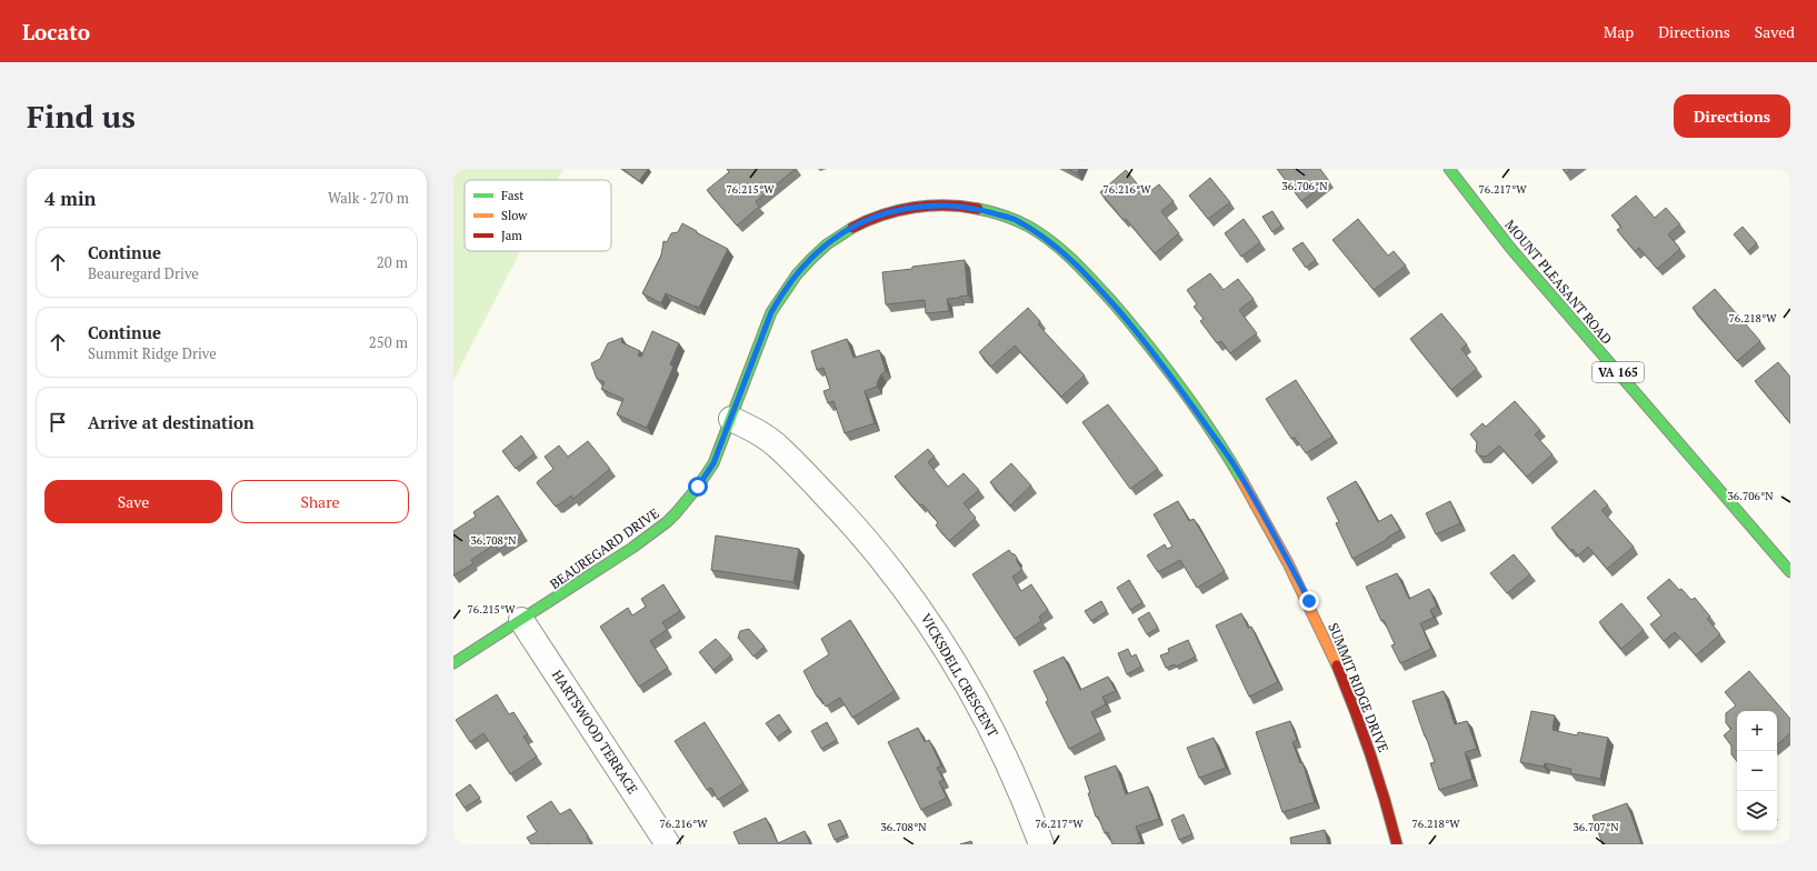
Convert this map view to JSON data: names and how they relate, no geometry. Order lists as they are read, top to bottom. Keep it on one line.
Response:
{"streets":{"main road":["MOUNT PLEASANT ROAD","VA 165","BEAUREGARD DRIVE","SUMMIT RIDGE DRIVE"],"street":["VICKSDELL CRESCENT","HARTSWOOD TERRACE"]},"crossings":[["BEAUREGARD DRIVE","VICKSDELL CRESCENT"],["BEAUREGARD DRIVE","SUMMIT RIDGE DRIVE"],["BEAUREGARD DRIVE","HARTSWOOD TERRACE"],["VICKSDELL CRESCENT","SUMMIT RIDGE DRIVE"]],"legend":["Fast","Slow","Jam"],"page":{"header":"Locato","nav":["Map","Directions","Saved"],"buttons":["Directions",["Save","Share"]],"title":"Find us","heading":["4 min","Walk · 270 m"],"list":[["Continue","Beauregard Drive","20 m"],["Continue","Summit Ridge Drive","250 m"],"Arrive at destination"],"map_buttons":["+","−"]},"coordinates":["36.706°N","76.215°W","76.216°W","76.217°W","76.218°W","36.708°N","36.707°N"]}
